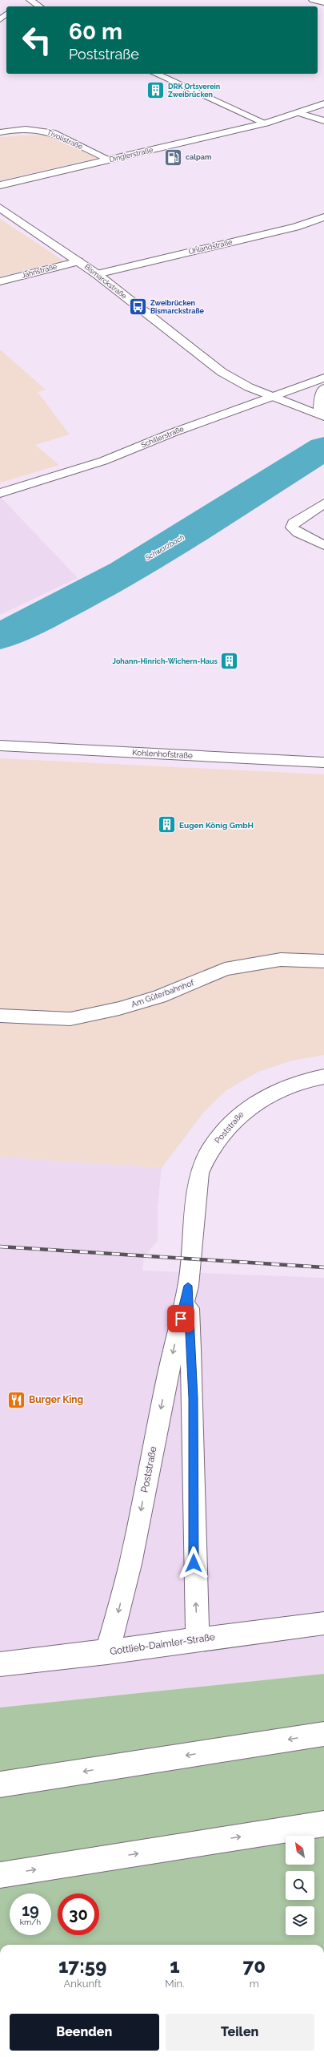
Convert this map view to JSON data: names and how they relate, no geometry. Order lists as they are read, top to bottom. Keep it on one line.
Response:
{"streets":{"main road":["Tivolistraße","Dinglerstraße","Uhlandstraße","Jahnstraße","Bismarckstraße","Schillerstraße","Kohlenhofstraße","Am Güterbahnhof","Poststraße","Gottlieb-Daimler-Straße"]},"crossings":[["Tivolistraße","Dinglerstraße"],["Uhlandstraße","Bismarckstraße"],["Jahnstraße","Bismarckstraße"],["Bismarckstraße","Schillerstraße"],["Poststraße","Gottlieb-Daimler-Straße"]],"water":["Schwarzbach"],"places":{"building":["DRK Ortsverein Zweibrücken","Johann-Hinrich-Wichern-Haus","Eugen König GmbH"],"fuel station":["calpam"],"bus stop":["Zweibrücken Bismarckstraße"],"restaurant":["Burger King"]},"north":"top left","page":{"turn":["60 m","Poststraße"],"speed":"19 km/h","limit":"30","eta":["17:59","Ankunft","1","Min.","70","m"],"buttons":["Beenden","Teilen"]}}
